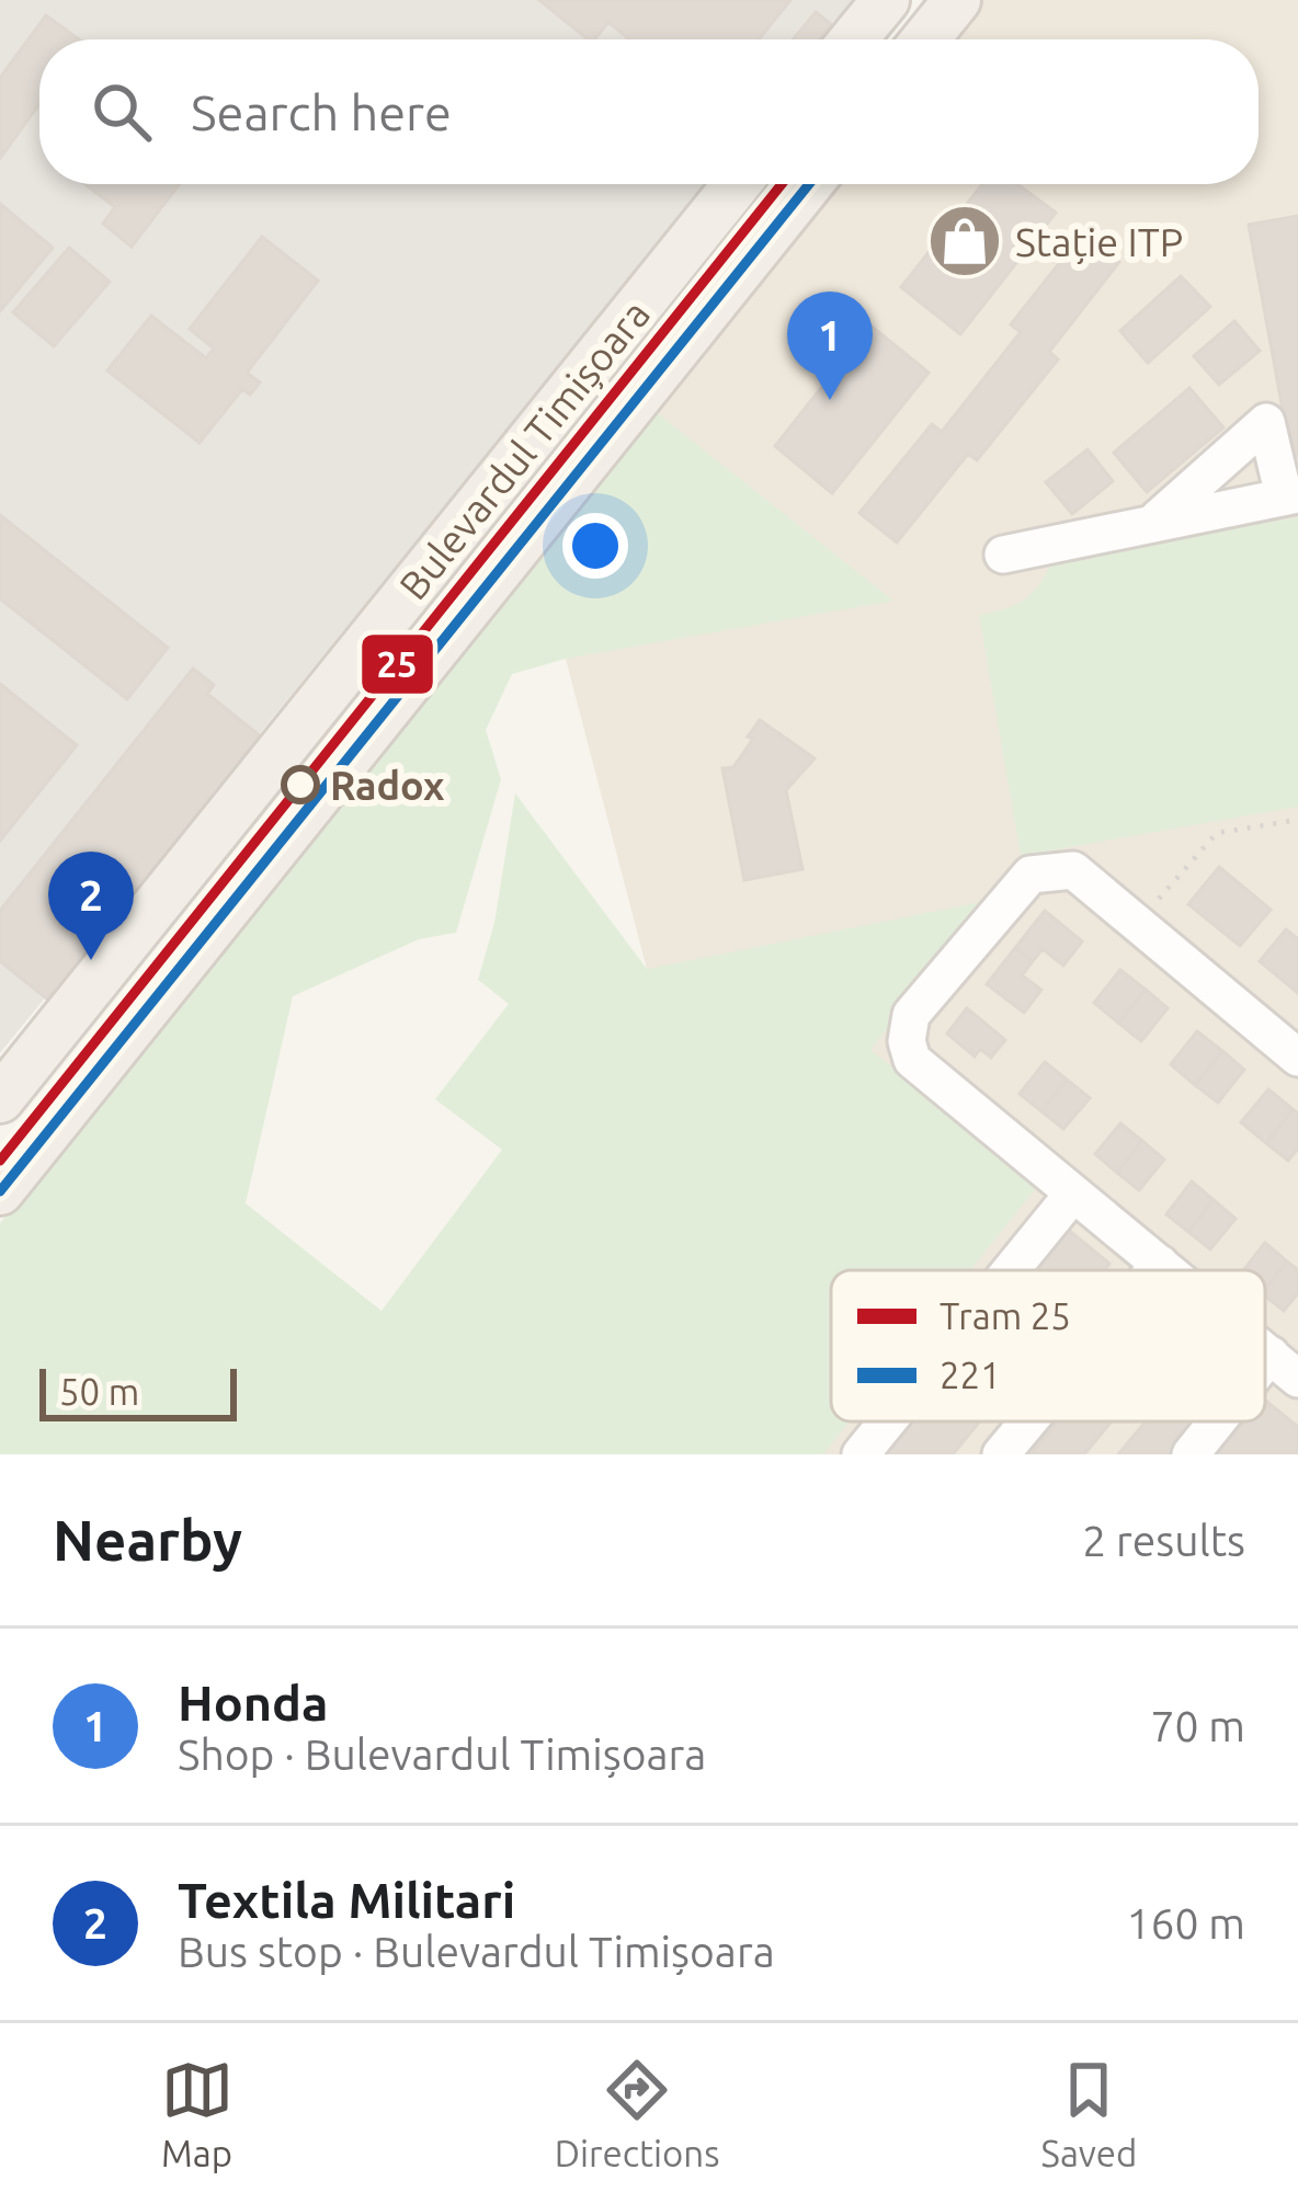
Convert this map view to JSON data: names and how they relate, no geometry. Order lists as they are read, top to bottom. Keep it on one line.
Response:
{"streets":{"main road":["Bulevardul Timișoara"]},"places":{"shop":["Stație ITP"],"other":["Radox"]},"lines":["tram line 25","transit line 221"],"legend":["Tram 25","221"],"scale_bar":"50 m","page":{"search":"Search here","pins":["1","2"],"scale":"50 m","heading":["Nearby","2 results"],"list":[{"mark":"1","name":"Honda","note":"Shop · Bulevardul Timișoara","value":"70 m"},{"mark":"2","name":"Textila Militari","note":"Bus stop · Bulevardul Timișoara","value":"160 m"}],"nav":["Map","Directions","Saved"]}}
